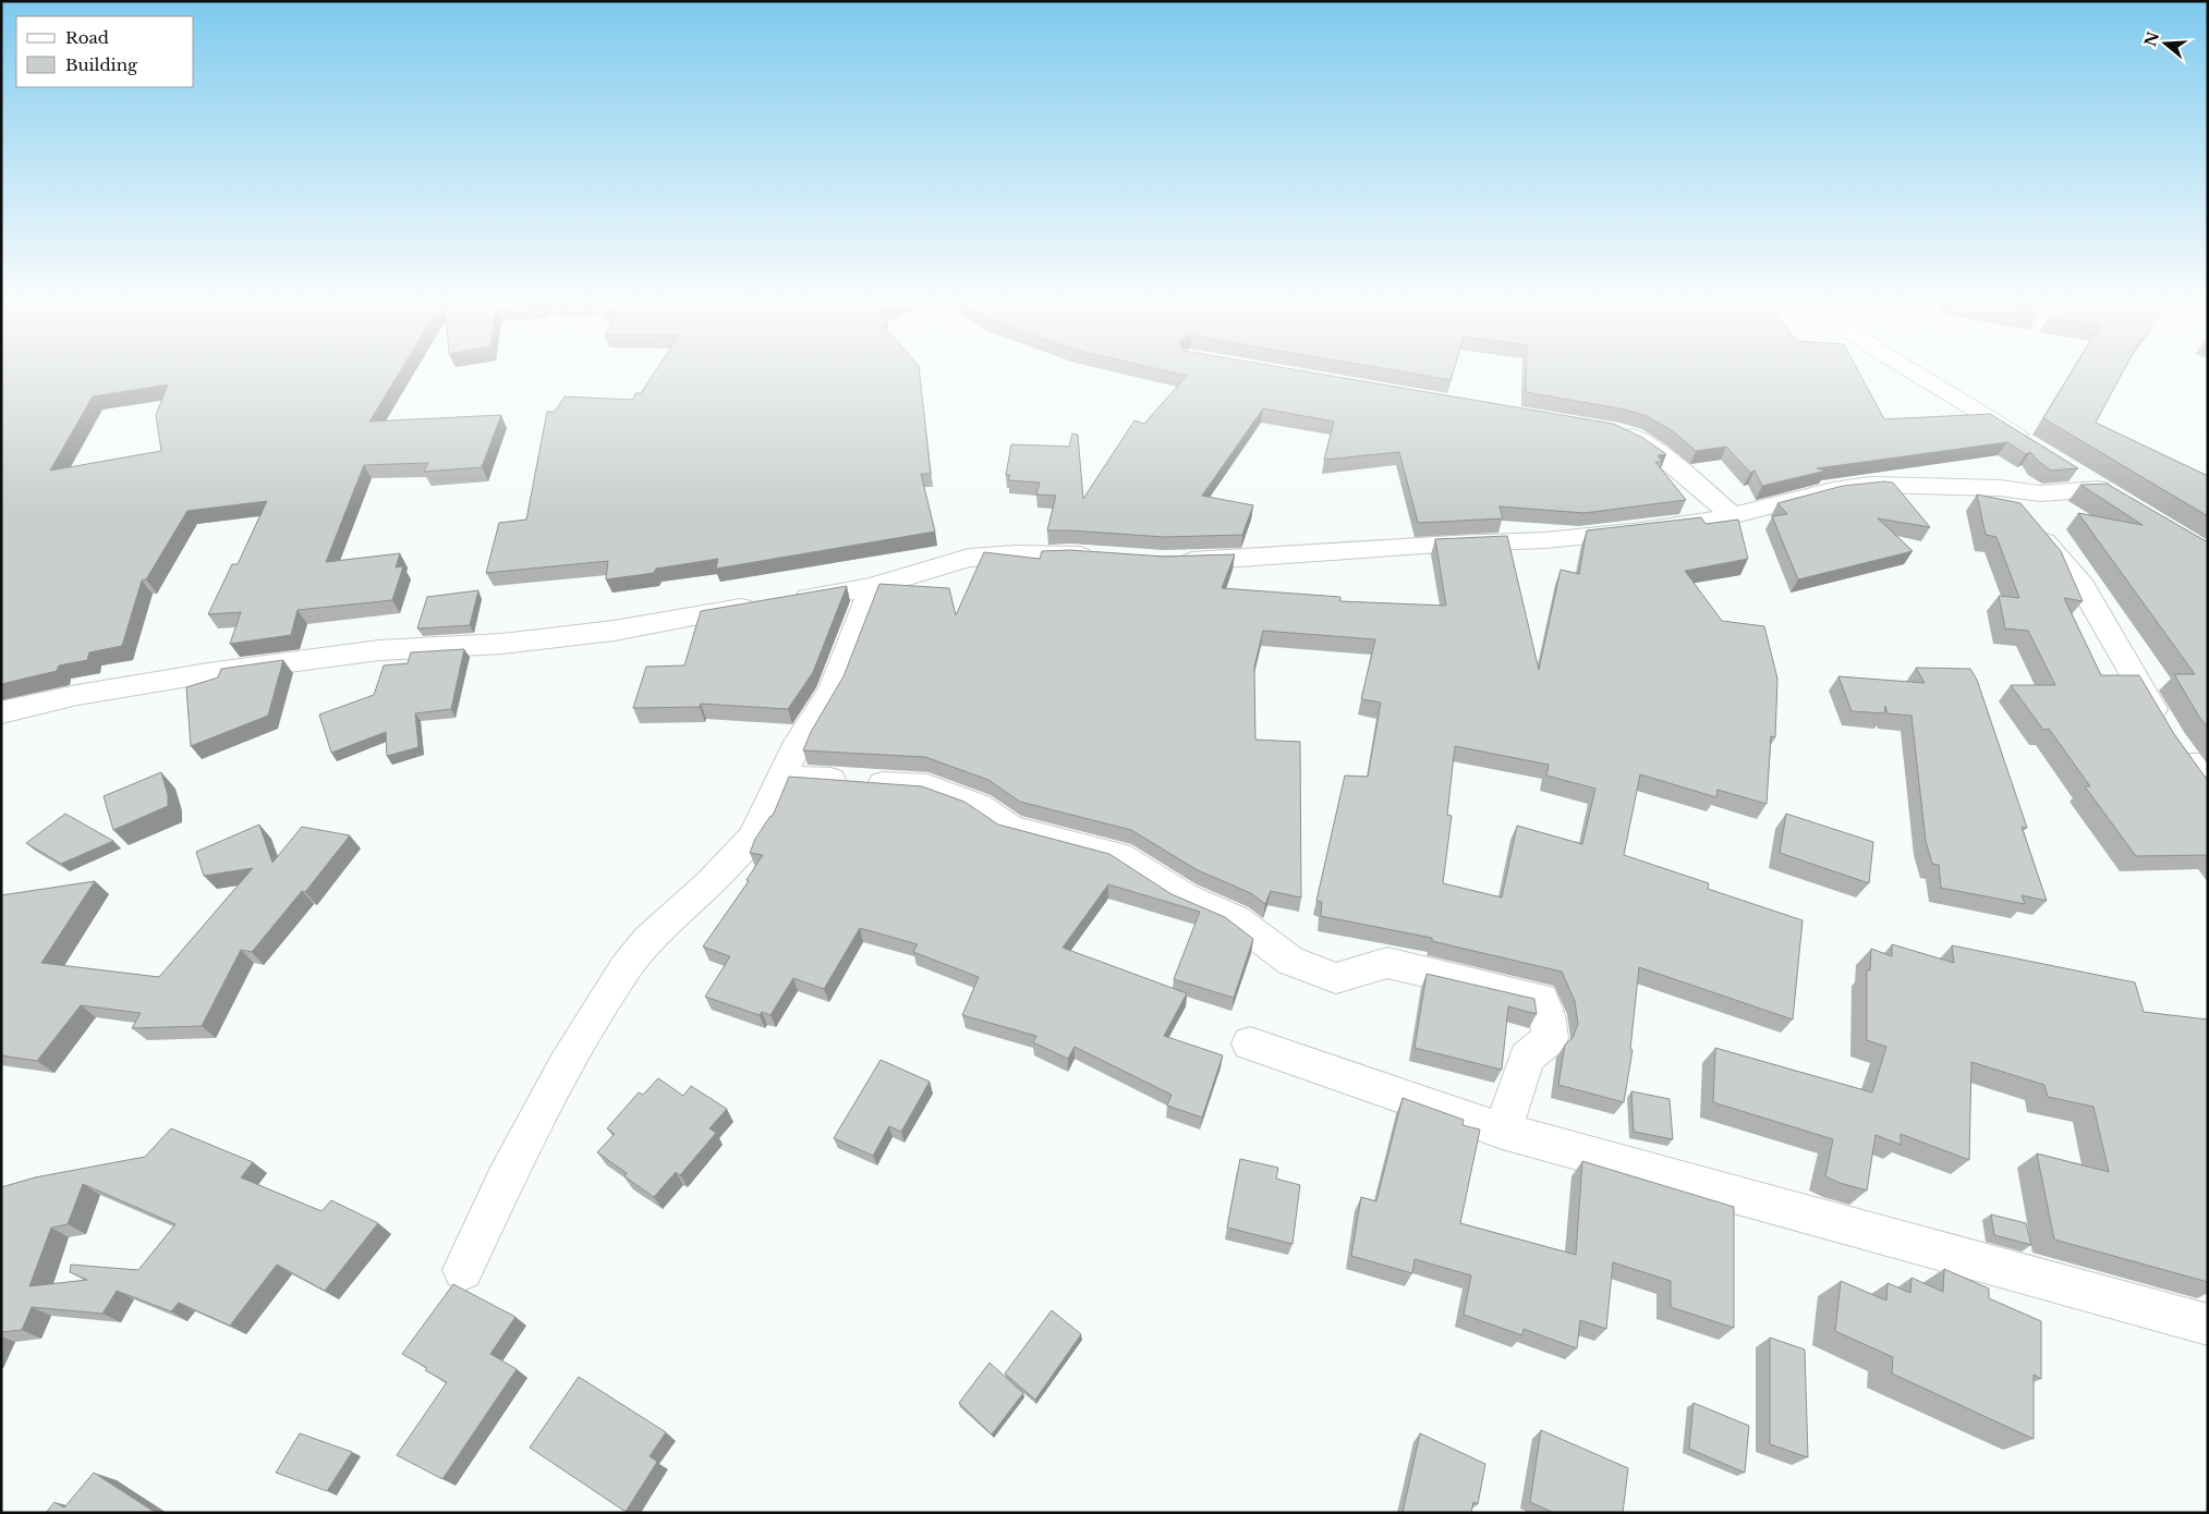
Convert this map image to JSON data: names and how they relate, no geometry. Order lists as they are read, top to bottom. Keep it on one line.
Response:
{"legend":["Road","Building"],"north":"left"}
